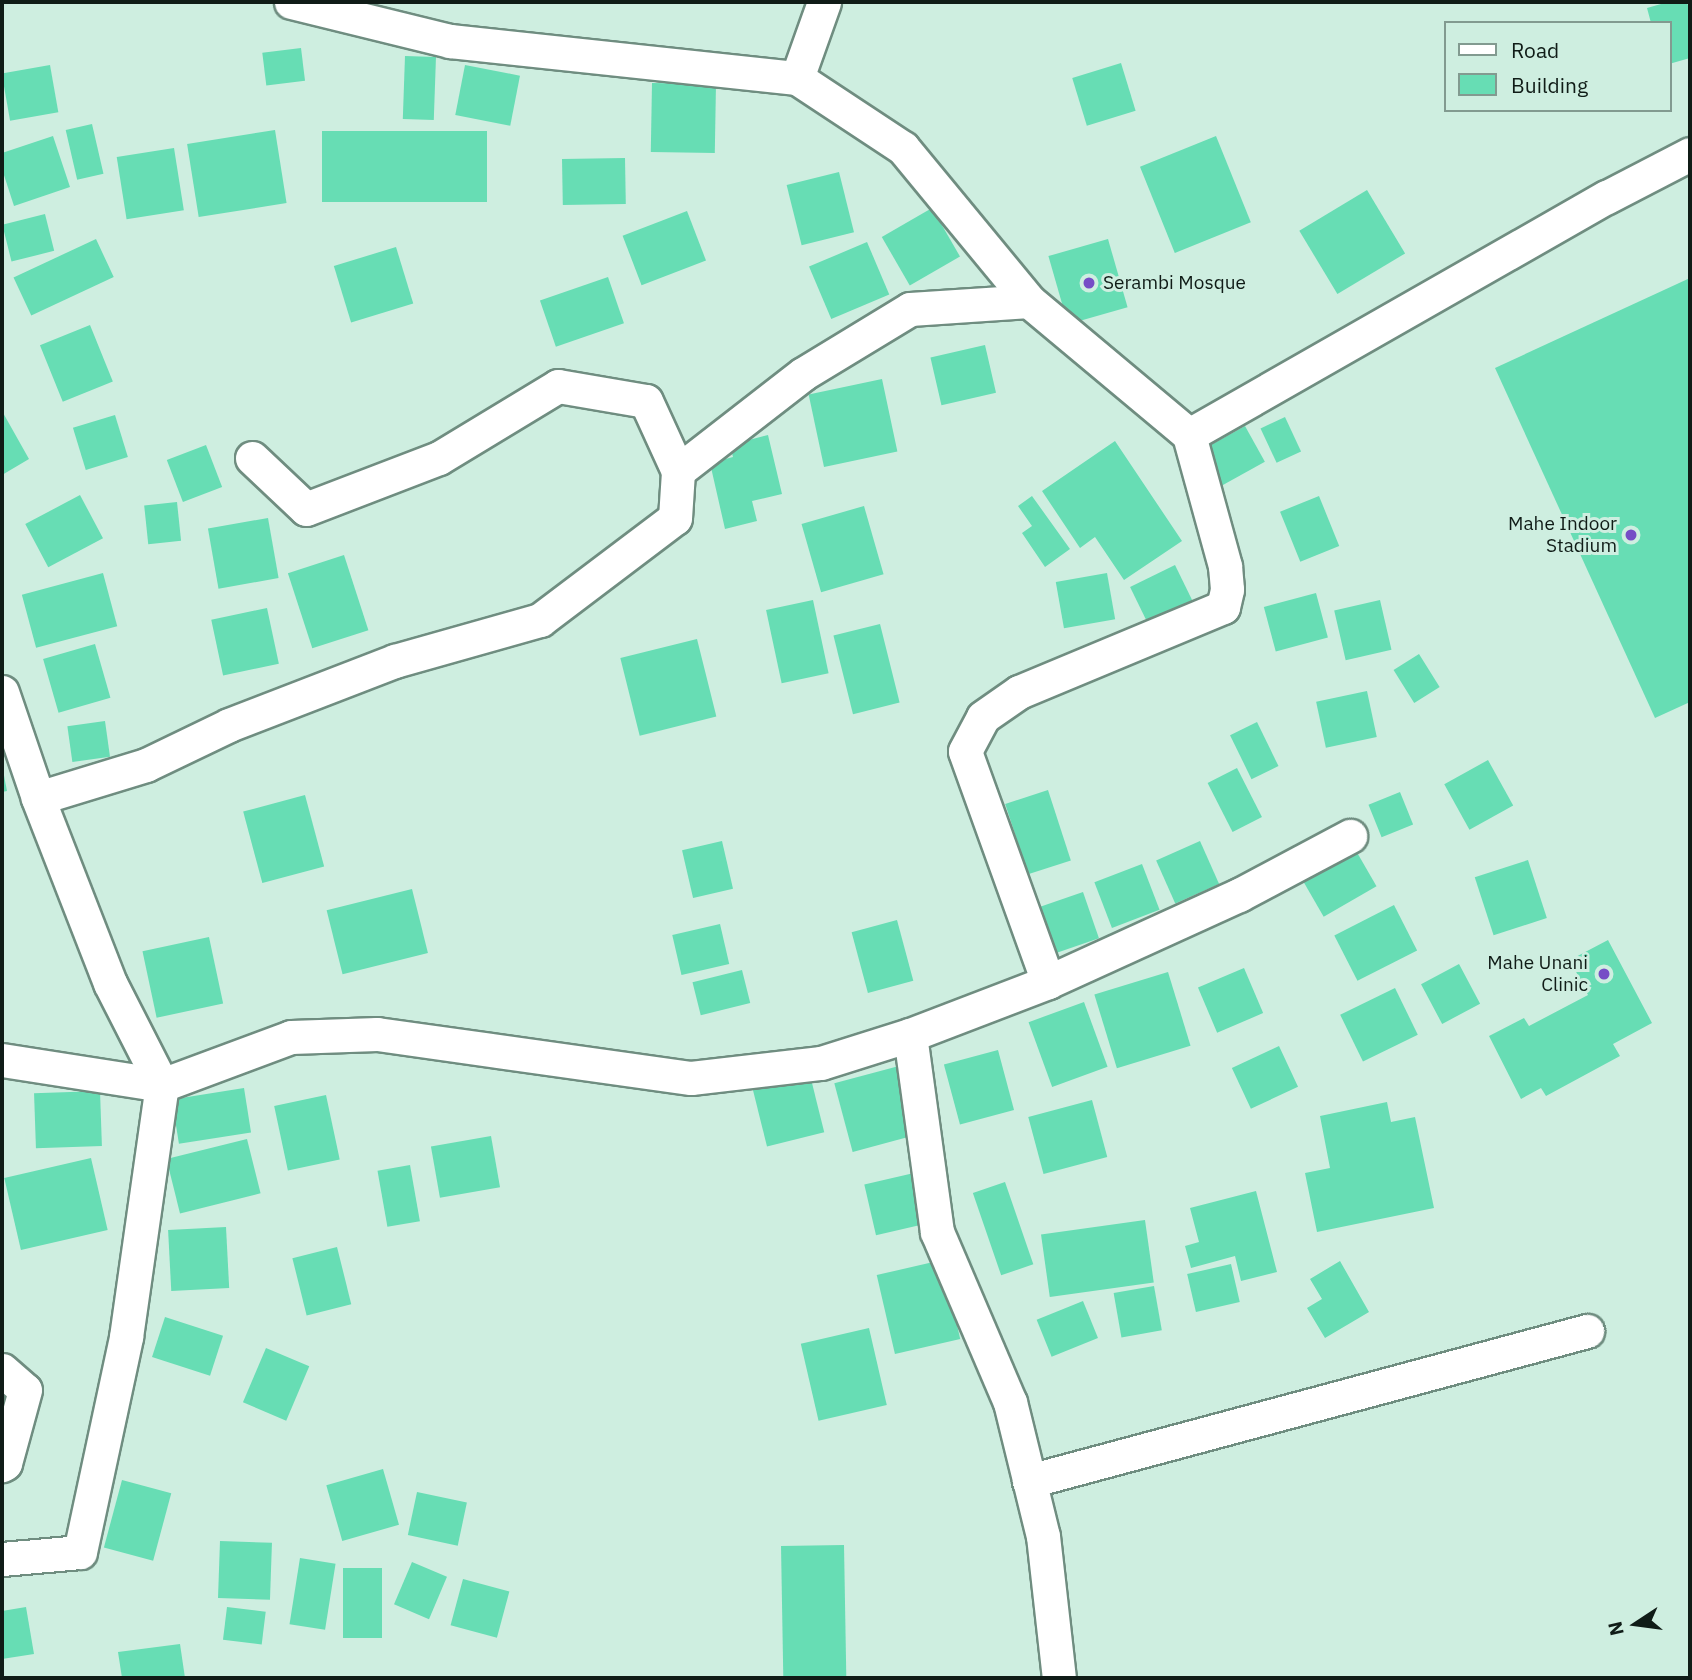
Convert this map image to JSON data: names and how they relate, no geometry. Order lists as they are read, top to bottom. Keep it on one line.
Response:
{"places":["Serambi Mosque","Mahe Indoor Stadium","Mahe Unani Clinic"],"legend":["Road","Building"],"north":"left"}
